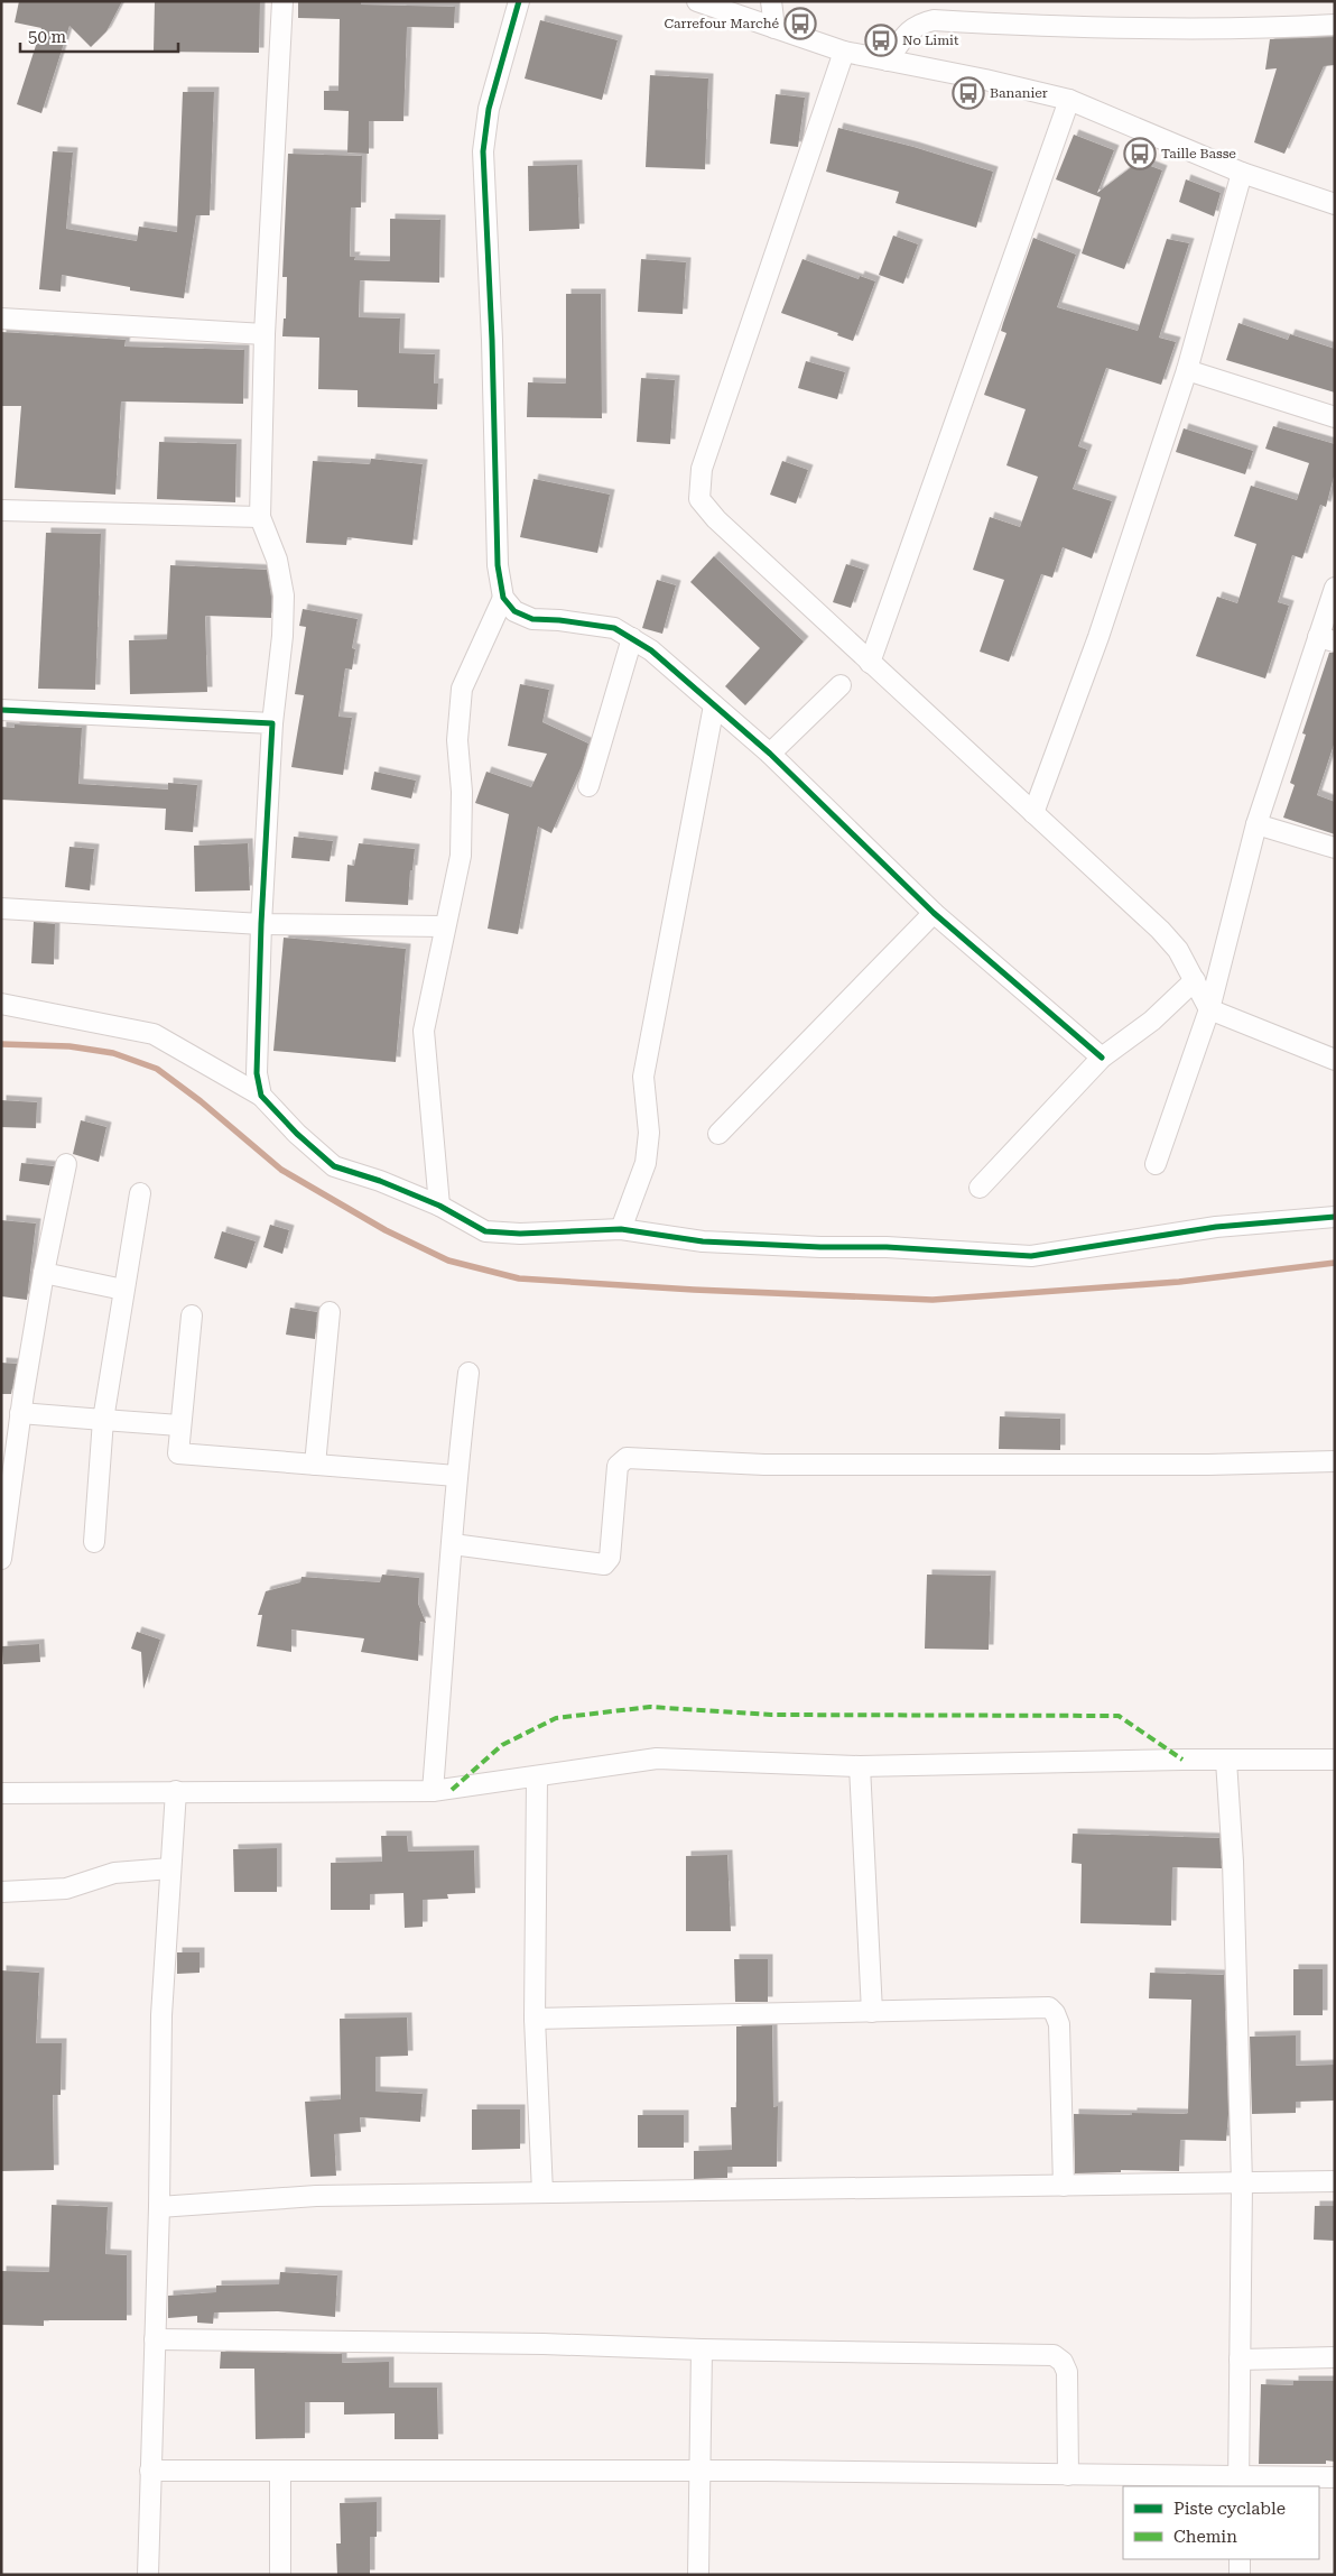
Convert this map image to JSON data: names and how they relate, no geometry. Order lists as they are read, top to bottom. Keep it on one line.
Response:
{"places":{"bus stop":["Carrefour Marché","No Limit","Bananier","Taille Basse"]},"legend":["Piste cyclable","Chemin"],"scale_bar":"50 m"}
